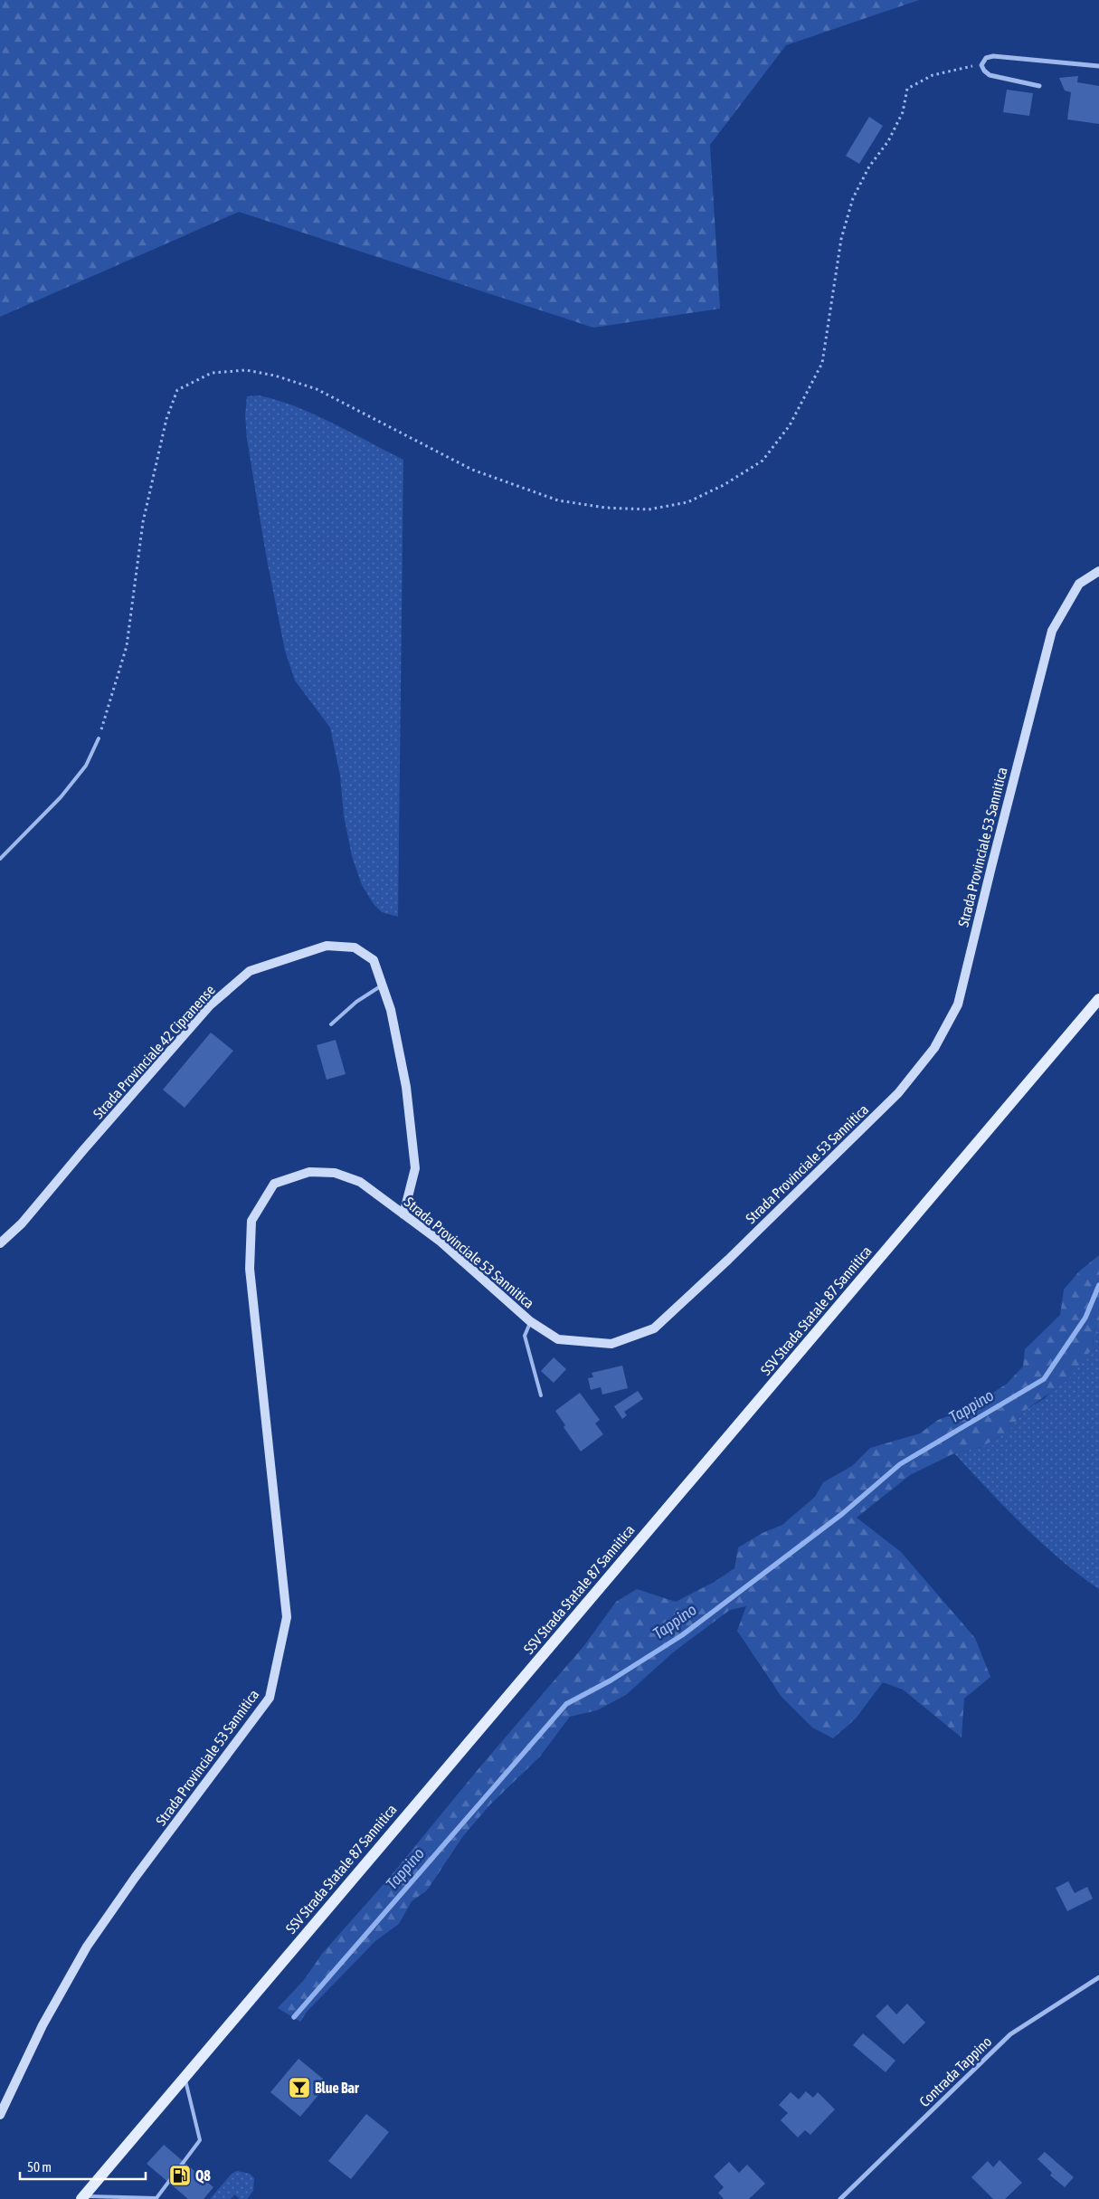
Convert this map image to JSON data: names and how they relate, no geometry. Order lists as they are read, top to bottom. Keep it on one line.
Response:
{"streets":{"main road":["SSV Strada Statale 87 Sannitica"],"street":["Strada Provinciale 53 Sannitica","Strada Provinciale 42 Cipranense","Contrada Tappino"]},"crossings":[["Strada Provinciale 53 Sannitica","Strada Provinciale 42 Cipranense"]],"water":["Tappino"],"places":{"bar":["Blue Bar"],"fuel station":["Q8"]},"scale_bar":"50 m"}
